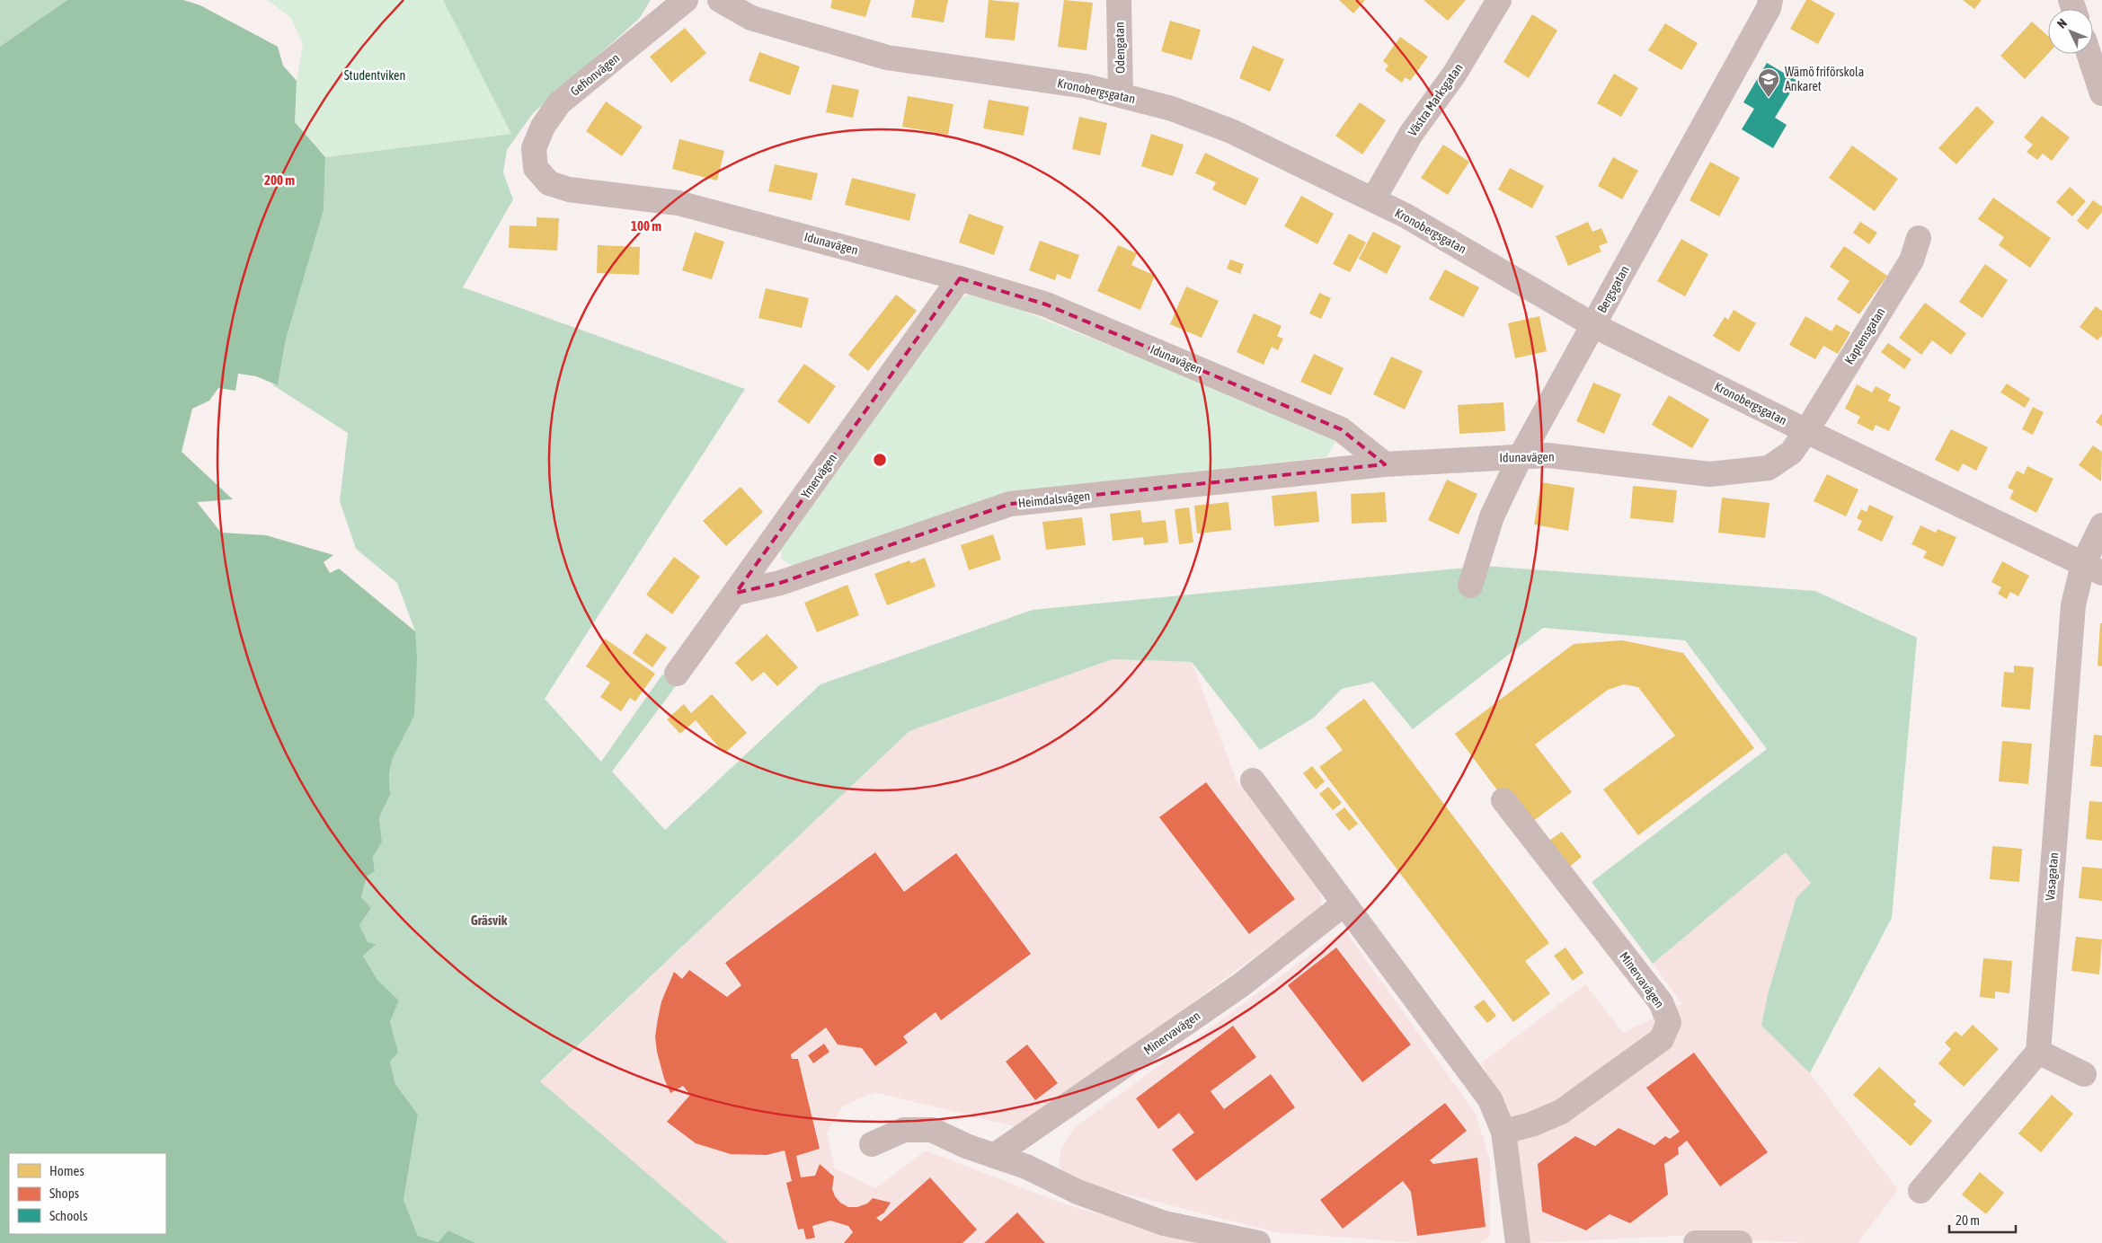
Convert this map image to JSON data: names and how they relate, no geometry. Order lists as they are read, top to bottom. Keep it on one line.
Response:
{"streets":{"street":["Odengatan","Gefionvägen","Kronobergsgatan","Västra Marksgatan","Idunavägen","Bergsgatan","Kaptensgatan","Ymervägen","Heimdalsvägen","Vasagatan","Minervavägen"]},"crossings":[["Odengatan","Kronobergsgatan"],["Gefionvägen","Idunavägen"],["Kronobergsgatan","Västra Marksgatan"],["Kronobergsgatan","Idunavägen"],["Kronobergsgatan","Bergsgatan"],["Kronobergsgatan","Kaptensgatan"],["Kronobergsgatan","Vasagatan"],["Idunavägen","Bergsgatan"],["Idunavägen","Kaptensgatan"],["Idunavägen","Ymervägen"],["Idunavägen","Heimdalsvägen"],["Ymervägen","Heimdalsvägen"]],"districts":["Gräsvik"],"parks":["Studentviken"],"places":{"school or university":["Wämö friförskola Ankaret"]},"legend":["Homes","Shops","Schools"],"scale_bar":"20 m","north":"top left","rings":["200 m","100 m"]}
